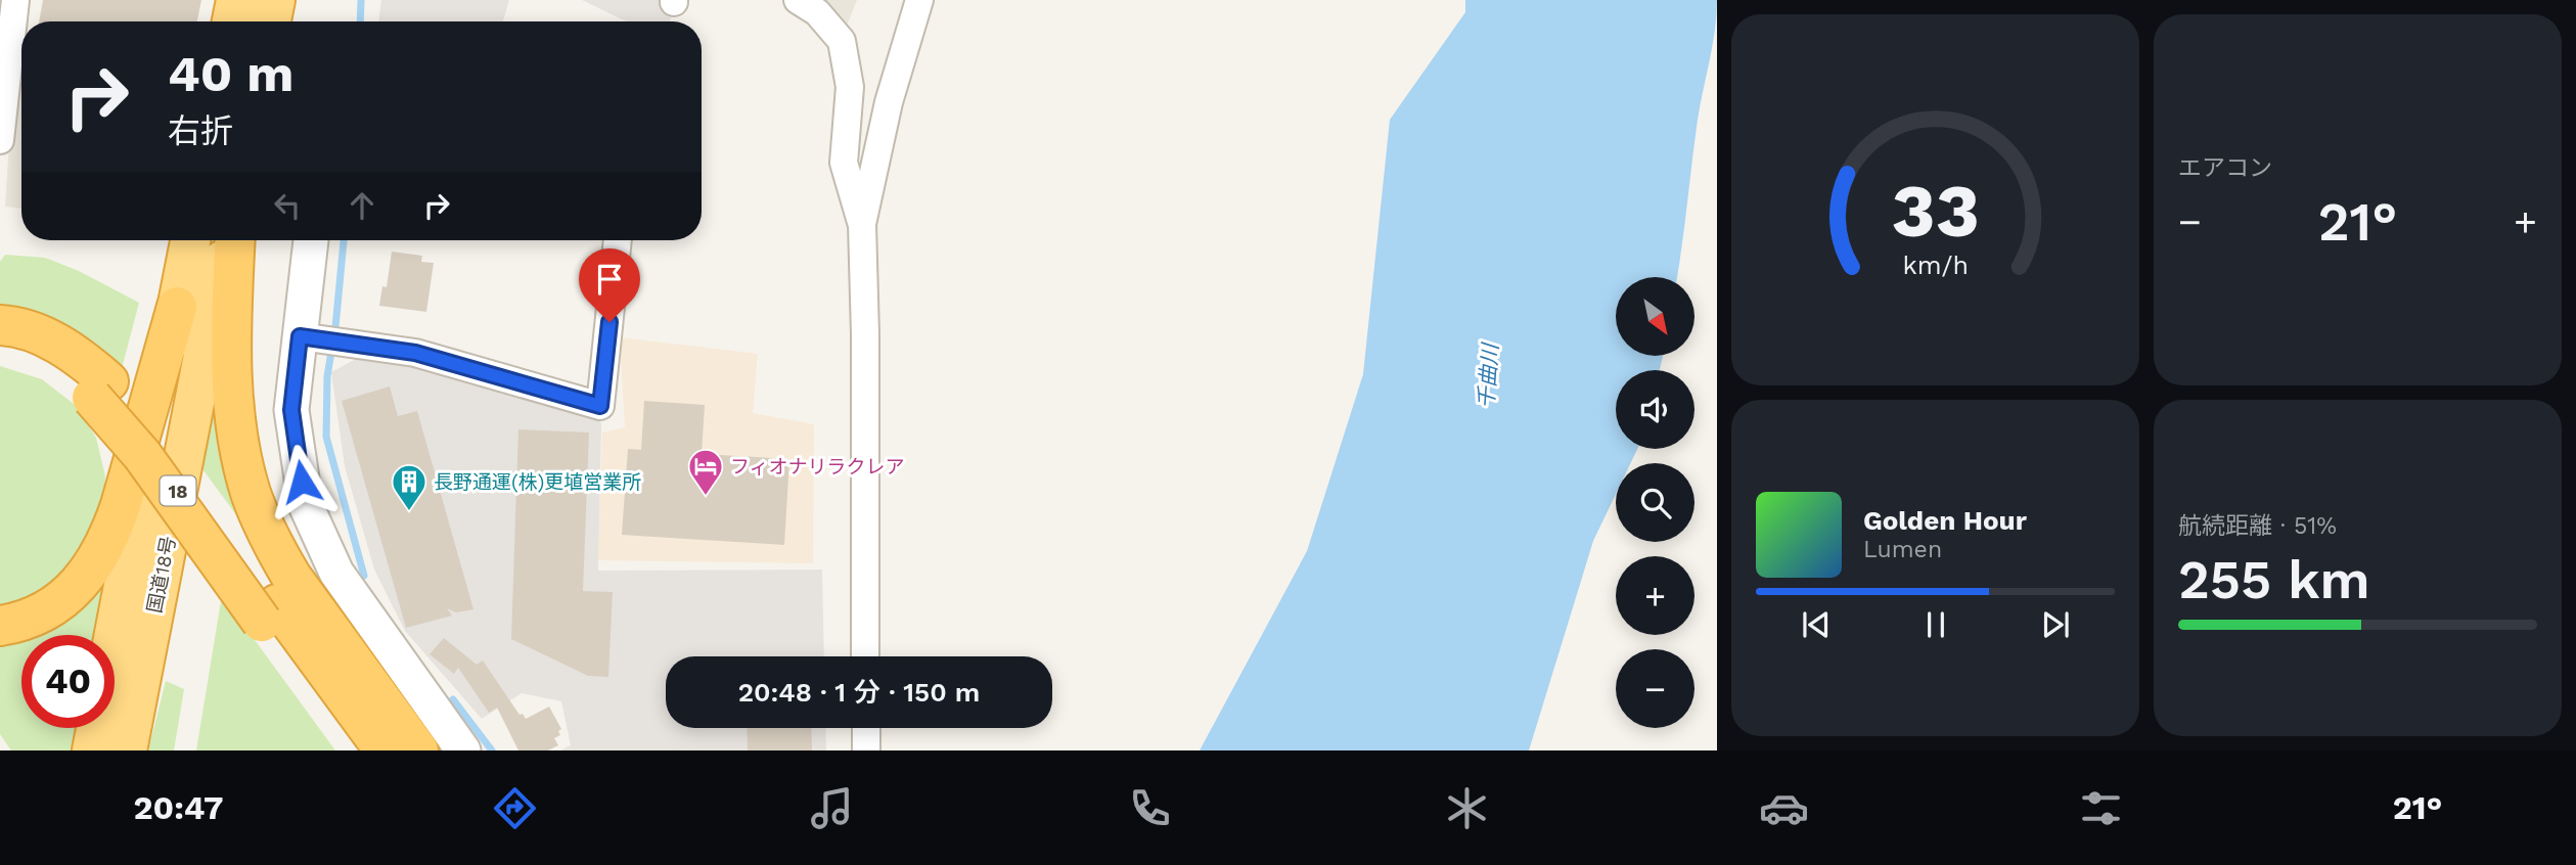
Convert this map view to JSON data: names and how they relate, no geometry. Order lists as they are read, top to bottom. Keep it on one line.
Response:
{"streets":{"highway":["18","国道18号"]},"water":["千曲川"],"places":{"hotel":["フィオナリラクレア"],"building":["長野通運(株)更埴営業所"]},"north":"bottom right","page":{"tile":["エアコン",["航続距離 · 51%","255 km"]],"turn":["40 m","右折"],"heat":["−","21°","+"],"map_buttons":["+","−"],"song":["Golden Hour","Lumen"],"limit":"40","trip":"20:48 · 1 分 · 150 m","tabs":["20:47","21°"],"gauge":["33","km/h"]}}
